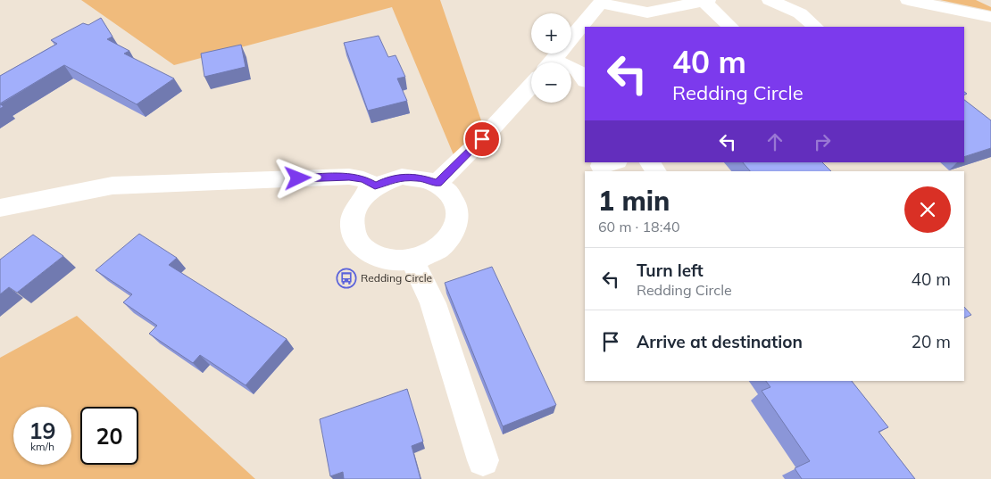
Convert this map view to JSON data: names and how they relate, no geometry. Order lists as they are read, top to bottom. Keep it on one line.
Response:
{"places":{"bus stop":["Redding Circle"]},"page":{"map_buttons":["+","−"],"turn":["40 m","Redding Circle"],"heading":["1 min","60 m · 18:40"],"list":[{"name":"Turn left","note":"Redding Circle","value":"40 m"},{"name":"Arrive at destination","value":"20 m"}],"speed":"19 km/h","limit":"20"}}
